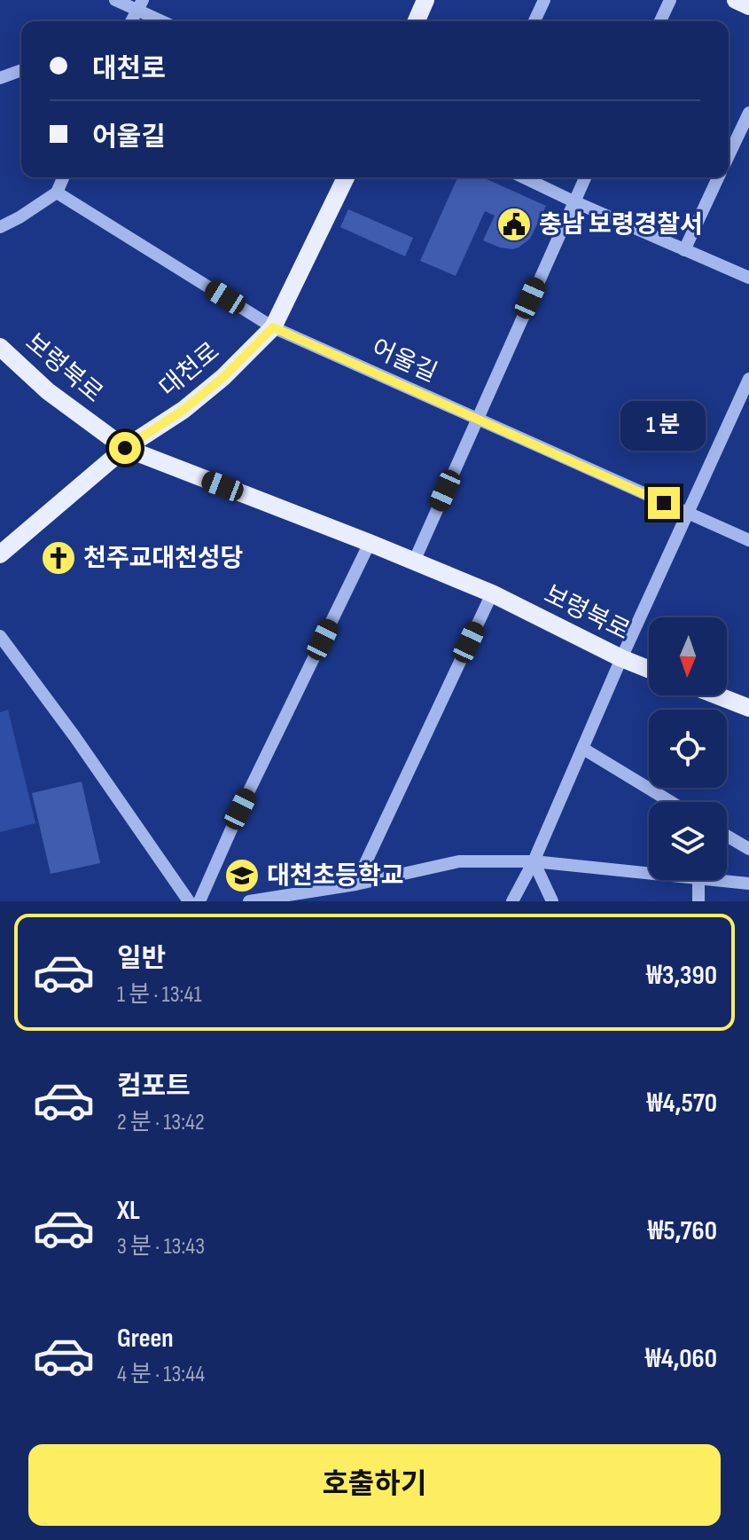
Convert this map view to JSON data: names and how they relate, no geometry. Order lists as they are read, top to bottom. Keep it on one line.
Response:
{"streets":{"main road":["보령북로","대천로"],"street":["어울길"]},"crossings":[["어울길","대천로"],["보령북로","대천로"]],"places":{"public building":["충남 보령경찰서"],"church":["천주교대천성당"],"school or university":["대천초등학교"]},"north":"bottom","page":{"banner":["대천로","어울길"],"bubble":"1 분","list":[{"name":"일반","note":"1 분 · 13:41","value":"₩3,390"},{"name":"컴포트","note":"2 분 · 13:42","value":"₩4,570"},{"name":"XL","note":"3 분 · 13:43","value":"₩5,760"},{"name":"Green","note":"4 분 · 13:44","value":"₩4,060"}],"buttons":"호출하기"}}
